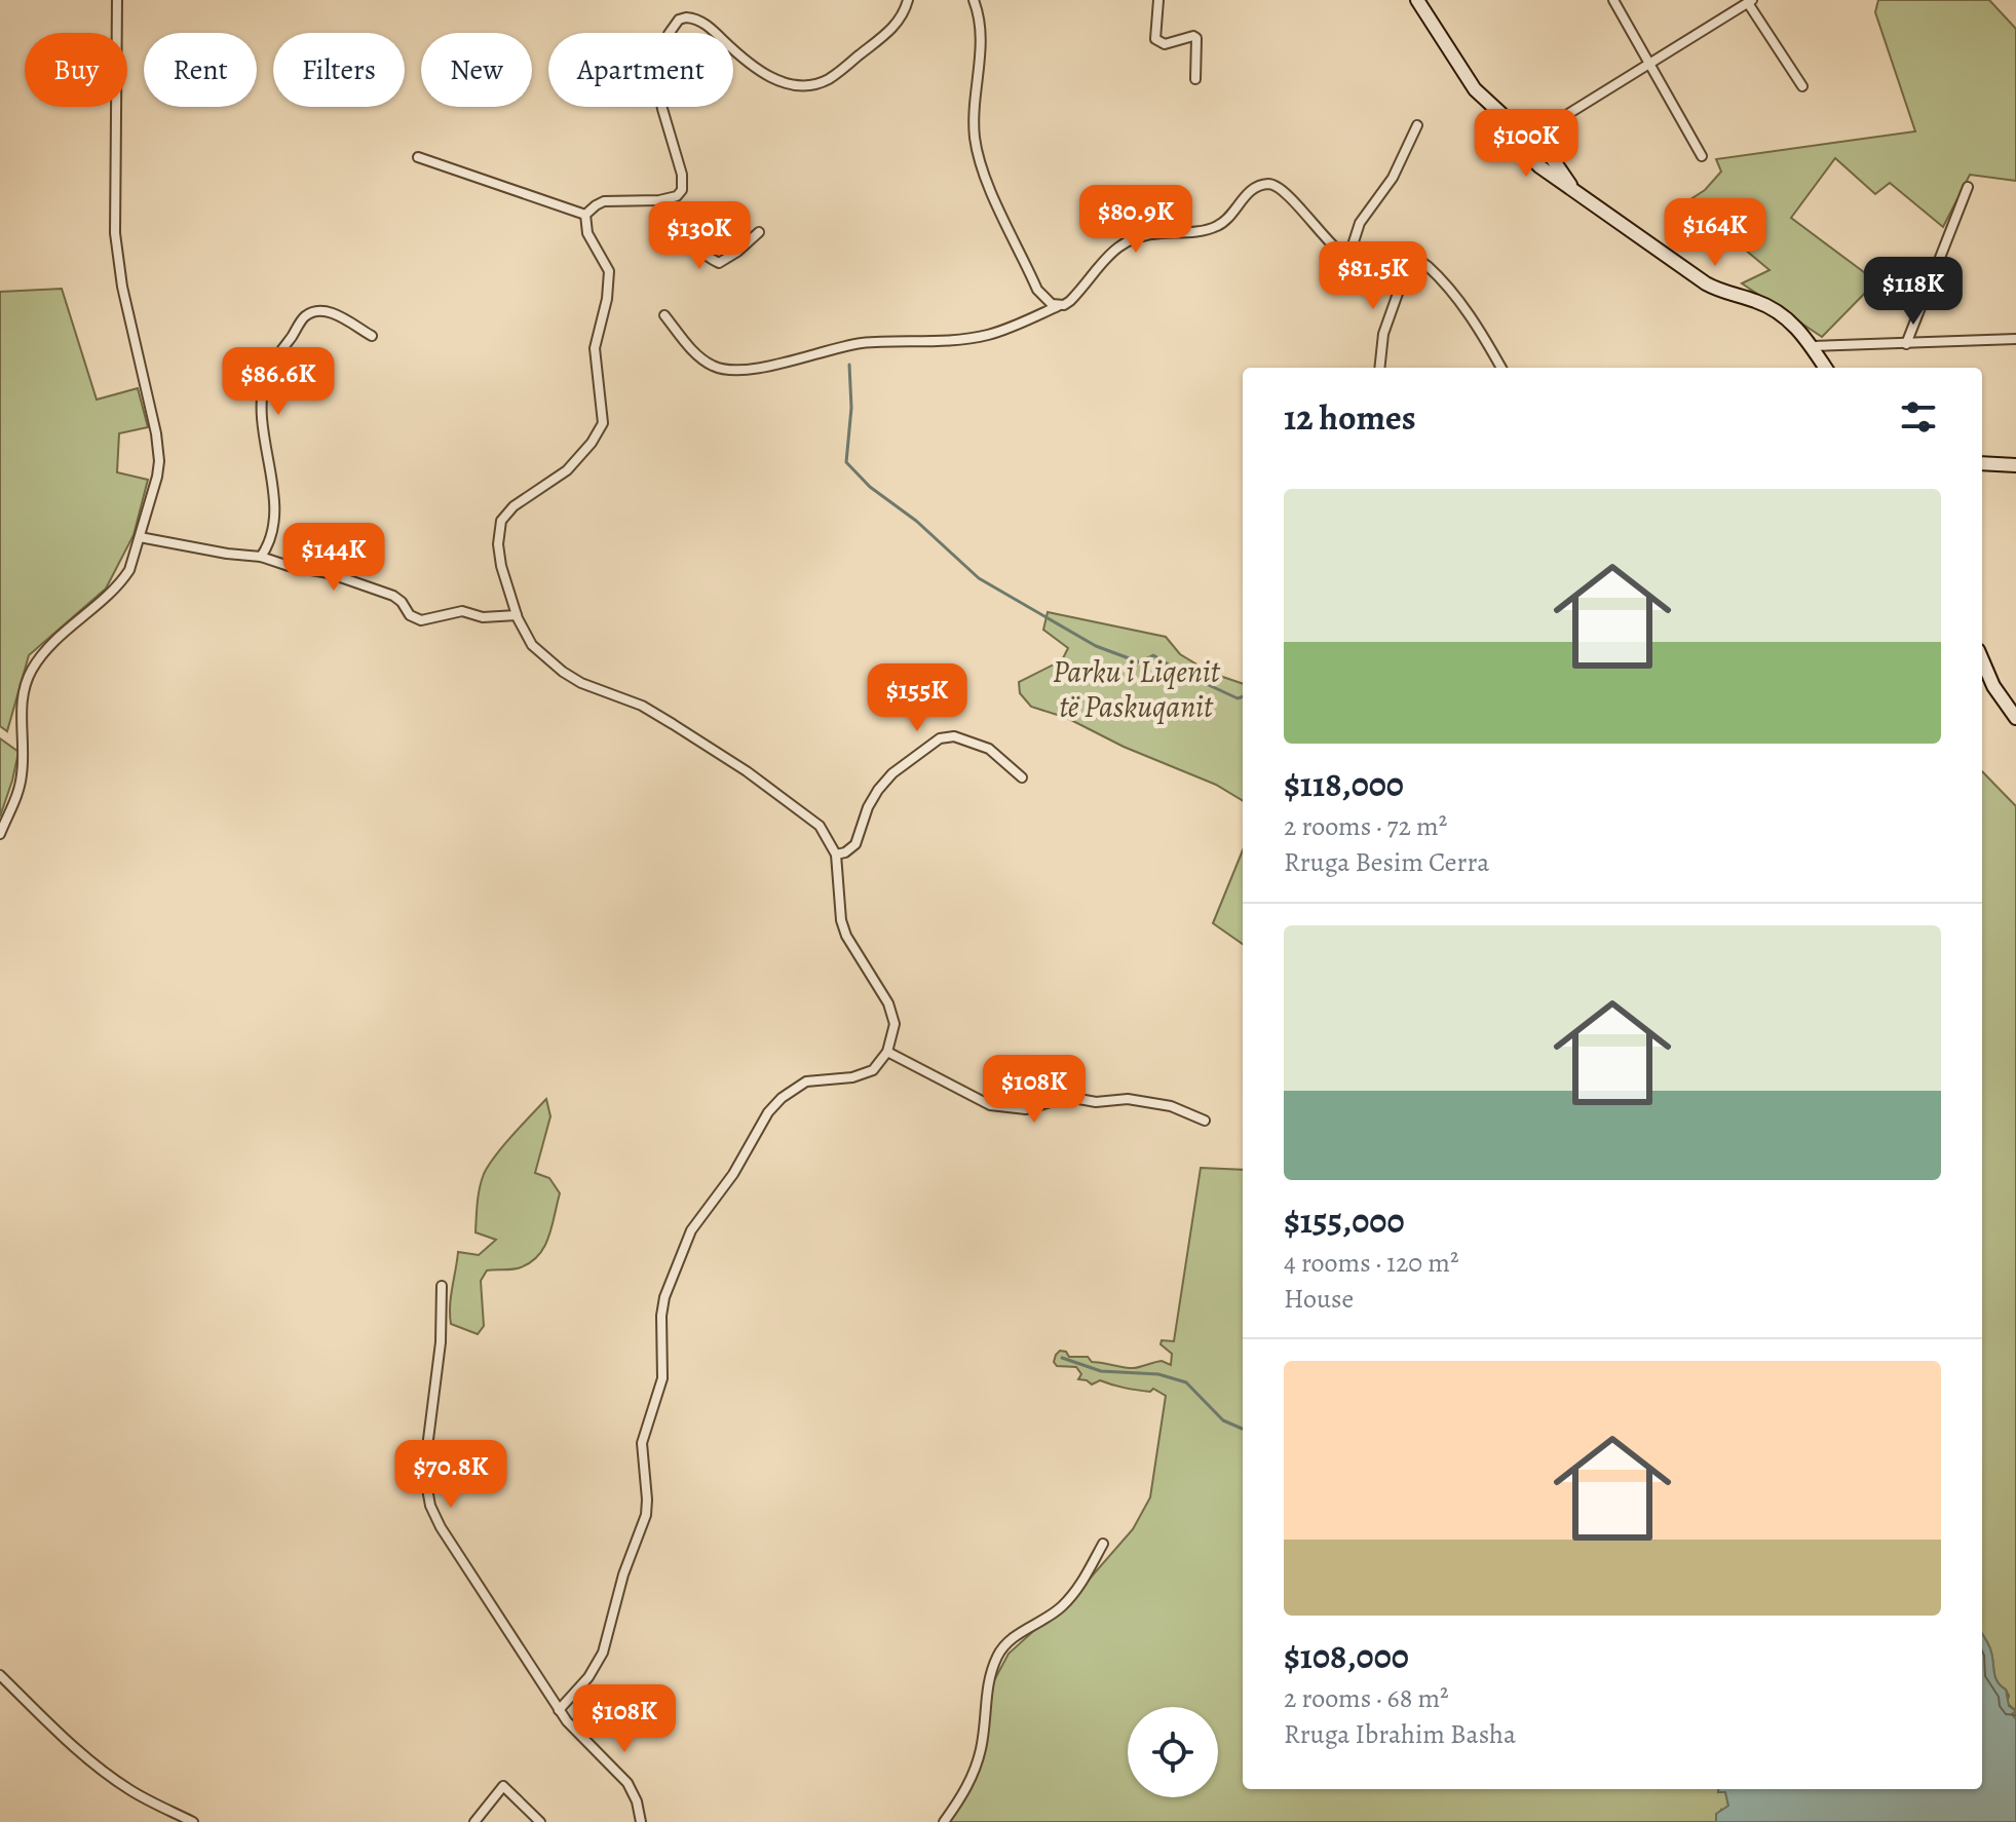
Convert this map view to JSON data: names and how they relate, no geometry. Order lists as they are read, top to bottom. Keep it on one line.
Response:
{"parks":["Parku i Liqenit të Paskuqanit"],"page":{"chip":["Buy","Rent","Filters","New","Apartment"],"price":["$100K","$80.9K","$164K","$130K","$81.5K","$118K","$86.6K","$144K","$155K","$108K","$70.8K","$108K"],"heading":"12 homes","list":[{"name":"$118,000","note":"2 rooms · 72 m² · Rruga Besim Cerra"},{"name":"$155,000","note":"4 rooms · 120 m² · House"},{"name":"$108,000","note":"2 rooms · 68 m² · Rruga Ibrahim Basha"}]}}
